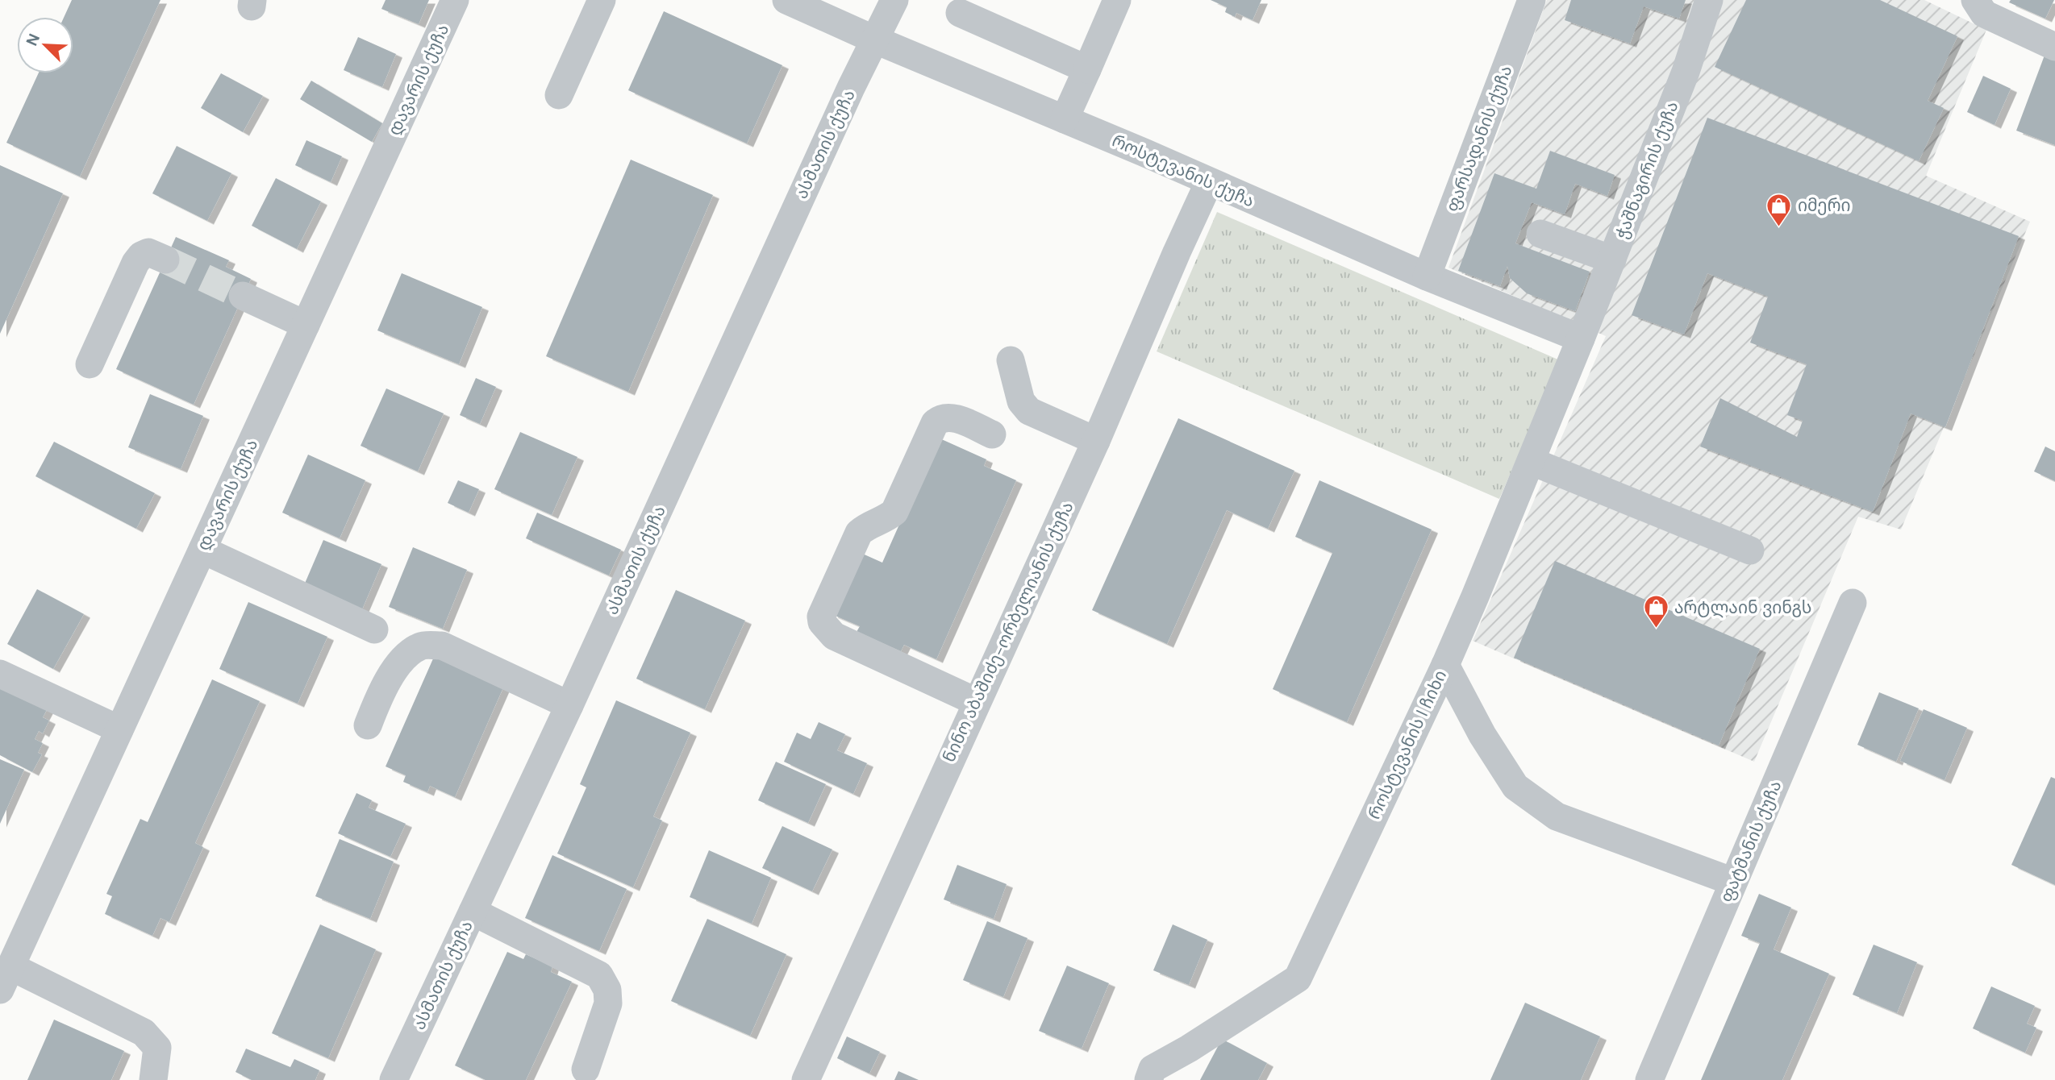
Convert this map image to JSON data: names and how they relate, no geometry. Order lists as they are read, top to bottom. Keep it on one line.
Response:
{"streets":{"street":["დავარის ქუჩა","ფარსადანის ქუჩა","ასმათის ქუჩა","ჭაშნაგირის ქუჩა","როსტევანის ქუჩა","ნინო აბაშიძე-ორბელიანის ქუჩა","როსტევანის I ჩიხი","ფატმანის ქუჩა"]},"crossings":[["ფარსადანის ქუჩა","როსტევანის ქუჩა"],["ასმათის ქუჩა","როსტევანის ქუჩა"],["ჭაშნაგირის ქუჩა","როსტევანის ქუჩა"],["ჭაშნაგირის ქუჩა","როსტევანის I ჩიხი"],["როსტევანის ქუჩა","ნინო აბაშიძე-ორბელიანის ქუჩა"],["როსტევანის ქუჩა","როსტევანის I ჩიხი"]],"places":{"shop":["იმერი","არტლაინ ვინგს"]},"north":"top left"}
